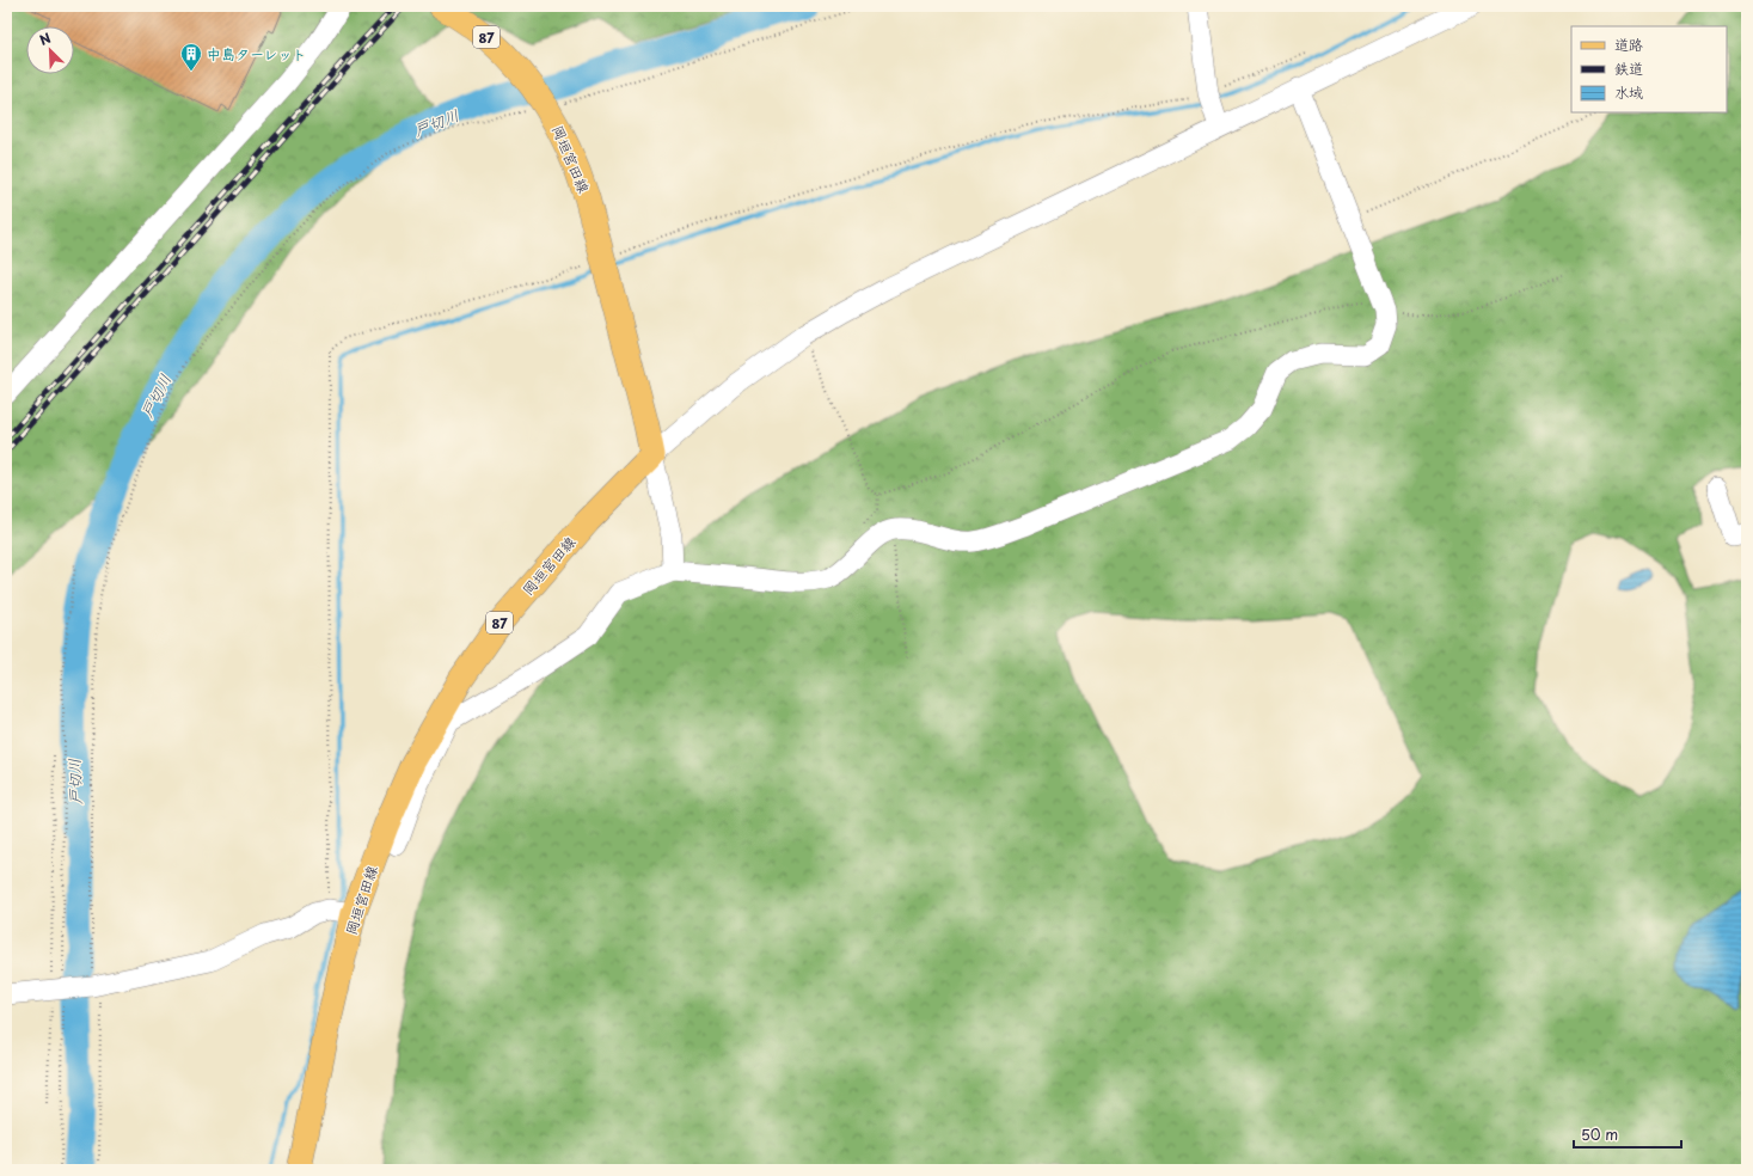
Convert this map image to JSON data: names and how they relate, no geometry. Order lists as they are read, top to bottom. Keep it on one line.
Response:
{"streets":{"main road":["87","岡垣宮田線"]},"water":["戸切川"],"places":{"building":["中島ターレット"]},"legend":["道路","鉄道","水域"],"scale_bar":"50 m","north":"top left"}
